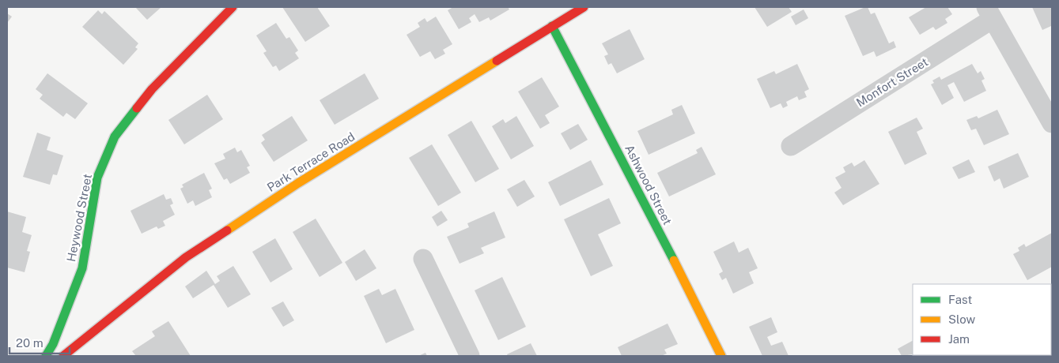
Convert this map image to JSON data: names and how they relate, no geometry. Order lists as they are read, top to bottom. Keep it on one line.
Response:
{"streets":{"street":["Monfort Street","Park Terrace Road","Ashwood Street","Heywood Street"]},"crossings":[["Park Terrace Road","Ashwood Street"]],"legend":["Fast","Slow","Jam"],"scale_bar":"20 m"}
